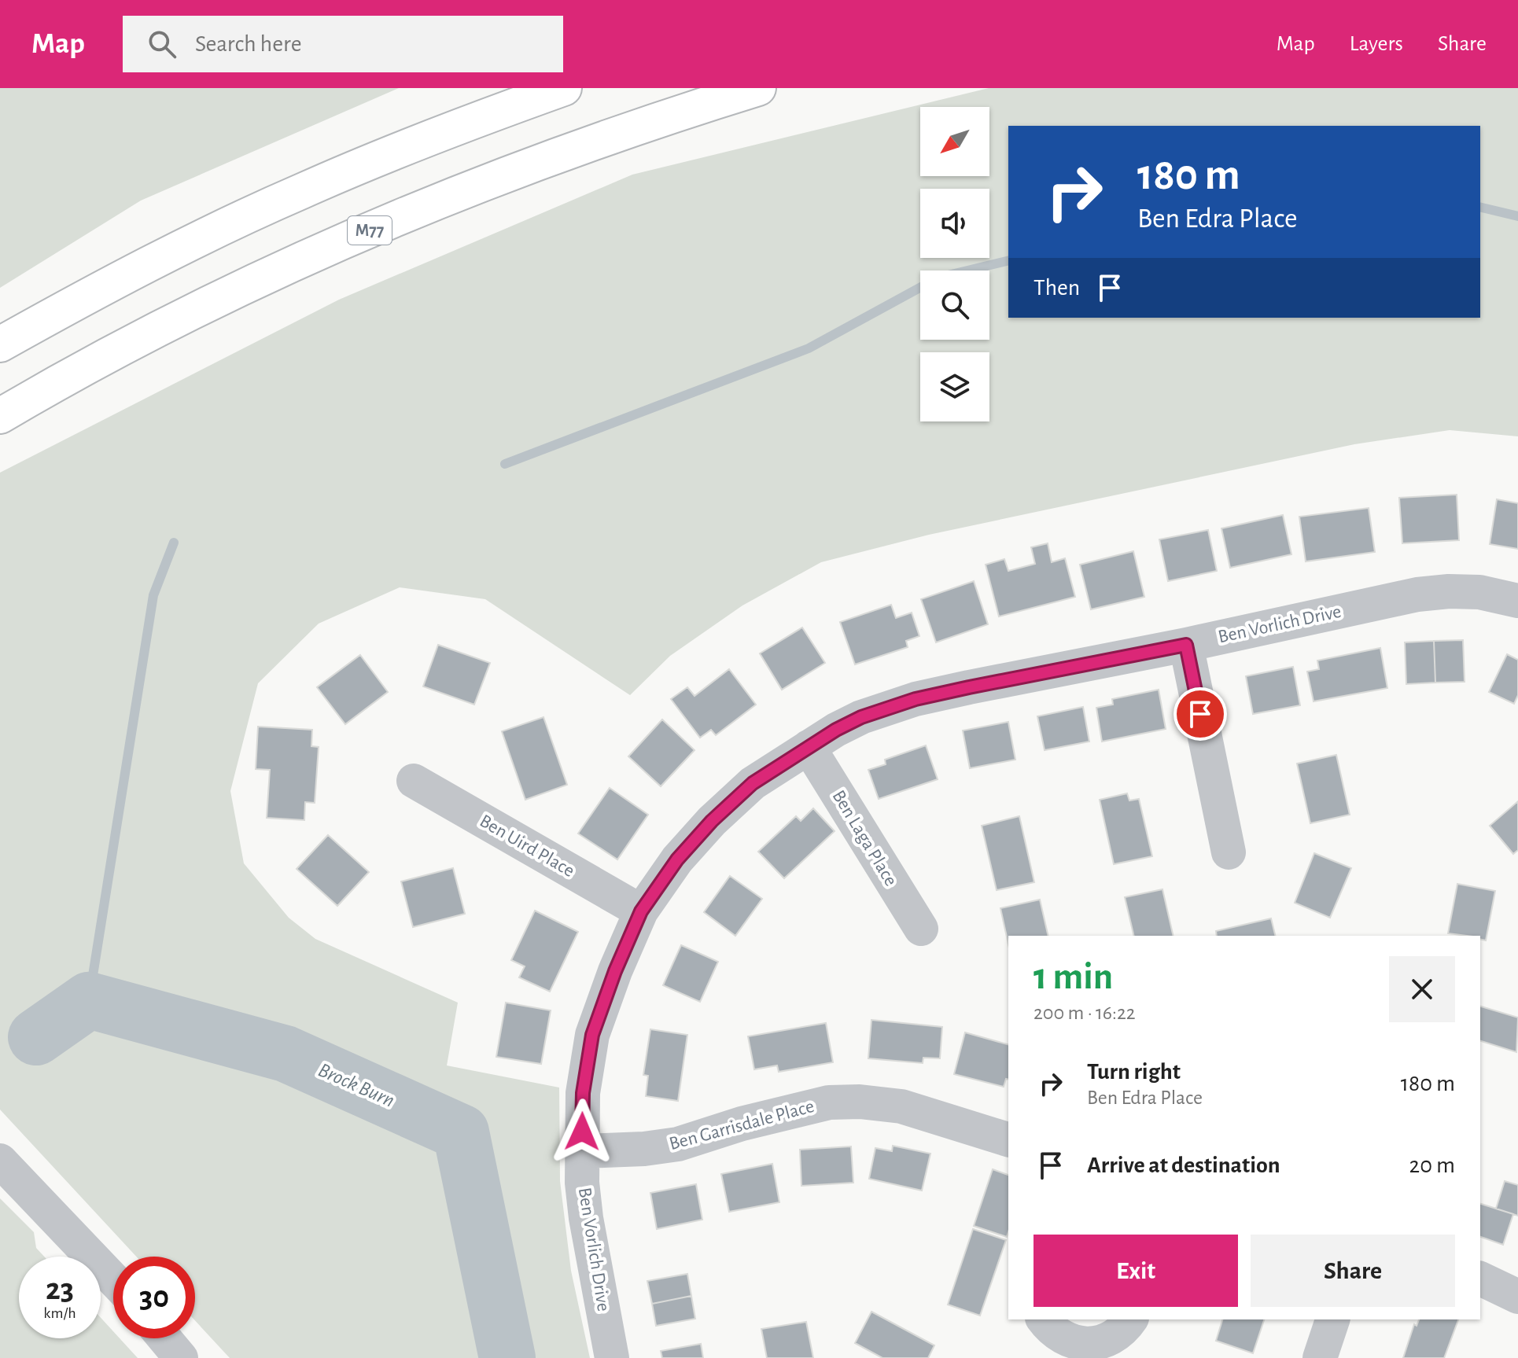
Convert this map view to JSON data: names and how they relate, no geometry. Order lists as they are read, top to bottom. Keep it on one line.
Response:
{"streets":{"highway":["M77"],"street":["Ben Vorlich Drive","Ben Laga Place","Ben Uird Place","Ben Garrisdale Place"]},"crossings":[["Ben Vorlich Drive","Ben Laga Place"],["Ben Vorlich Drive","Ben Uird Place"],["Ben Vorlich Drive","Ben Garrisdale Place"]],"water":["Brock Burn"],"north":"bottom left","page":{"header":"Map","search":"Search here","nav":["Map","Layers","Share"],"turn":["180 m","Ben Edra Place"],"then":"Then","heading":["1 min","200 m · 16:22"],"list":[{"name":"Turn right","note":"Ben Edra Place","value":"180 m"},{"name":"Arrive at destination","value":"20 m"}],"buttons":["Exit","Share"],"speed":"23 km/h","limit":"30"}}
